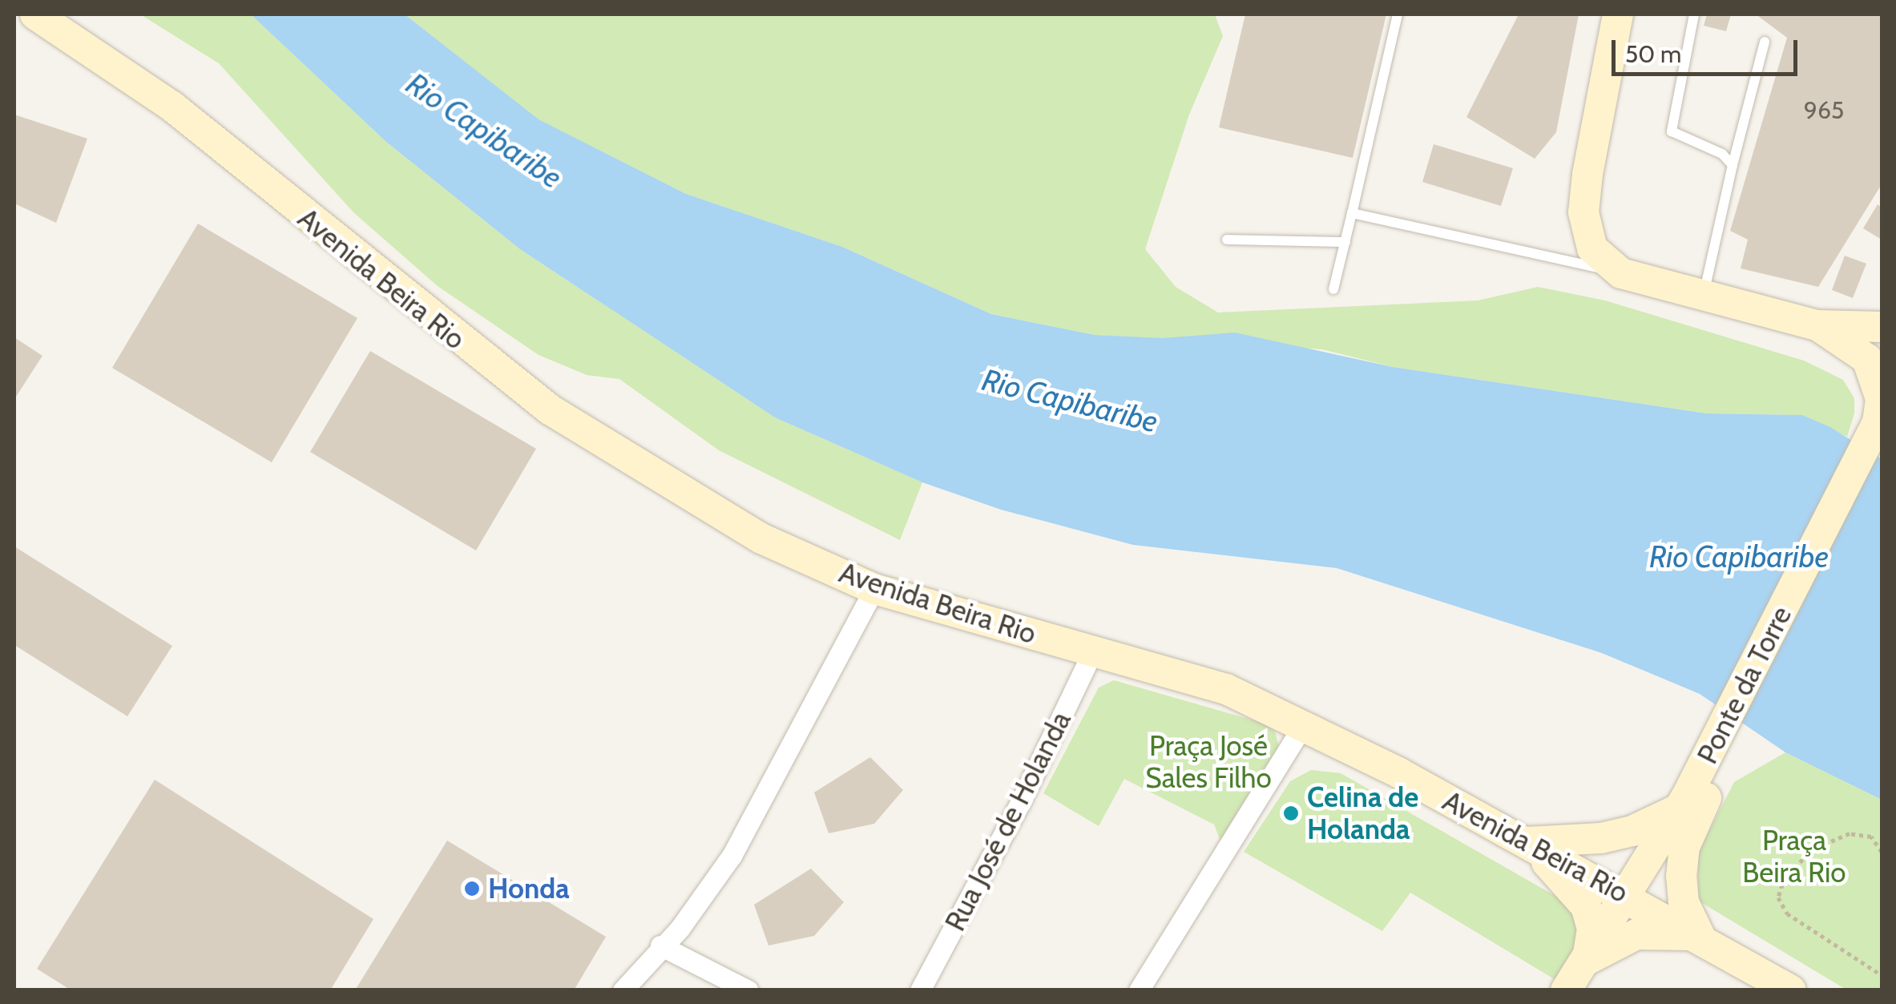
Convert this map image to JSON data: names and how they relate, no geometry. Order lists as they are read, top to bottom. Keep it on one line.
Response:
{"streets":{"main road":["Avenida Beira Rio","Ponte da Torre"],"street":["Rua José de Holanda"]},"crossings":[["Avenida Beira Rio","Rua José de Holanda"]],"water":["Rio Capibaribe"],"parks":["Praça José Sales Filho","Praça Beira Rio"],"places":["Celina de Holanda","Honda"],"house_numbers":["965"],"scale_bar":"50 m"}
